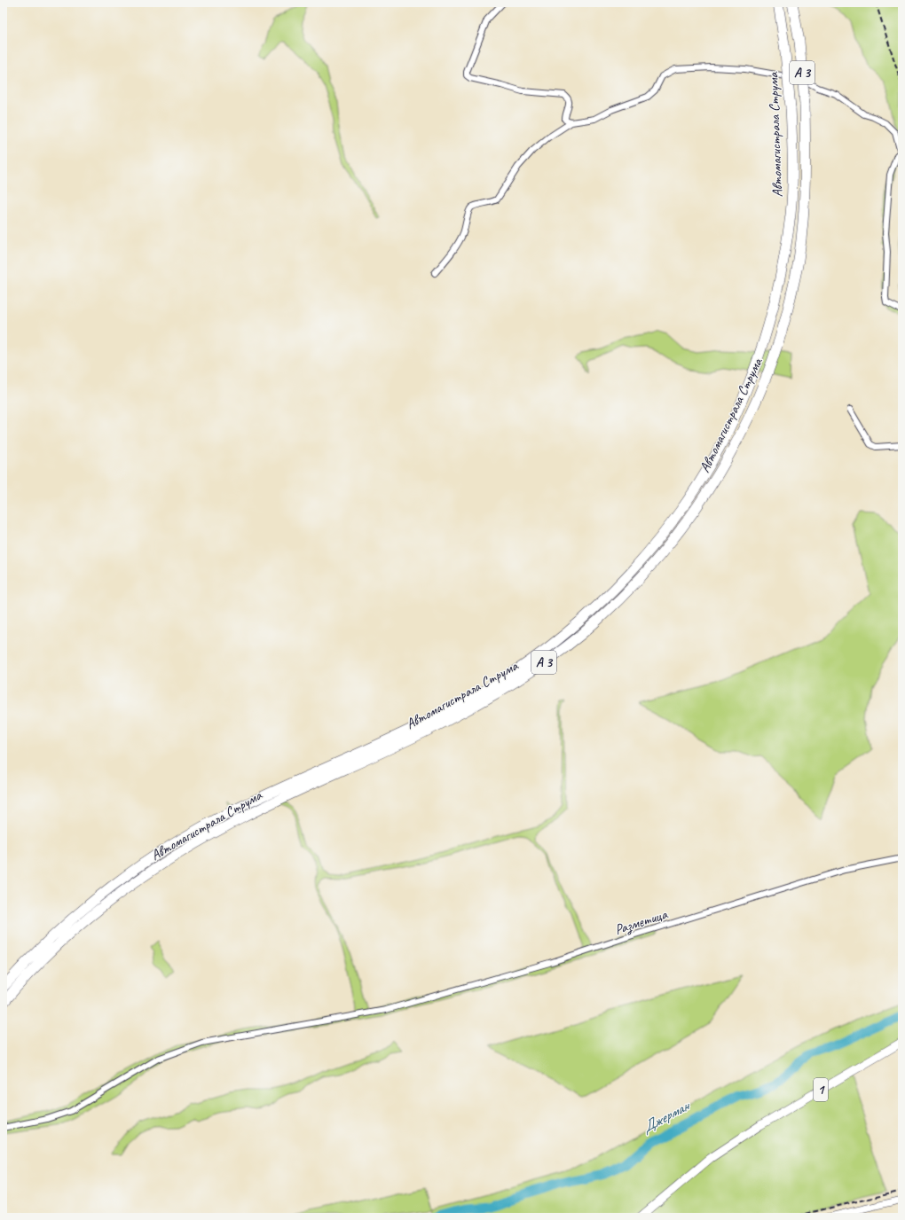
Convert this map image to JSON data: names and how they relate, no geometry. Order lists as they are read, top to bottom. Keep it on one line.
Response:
{"streets":{"highway":["A 3","Автомагистрала Струма"],"main road":["1"],"street":["Разметица"]},"water":["Джерман"]}
